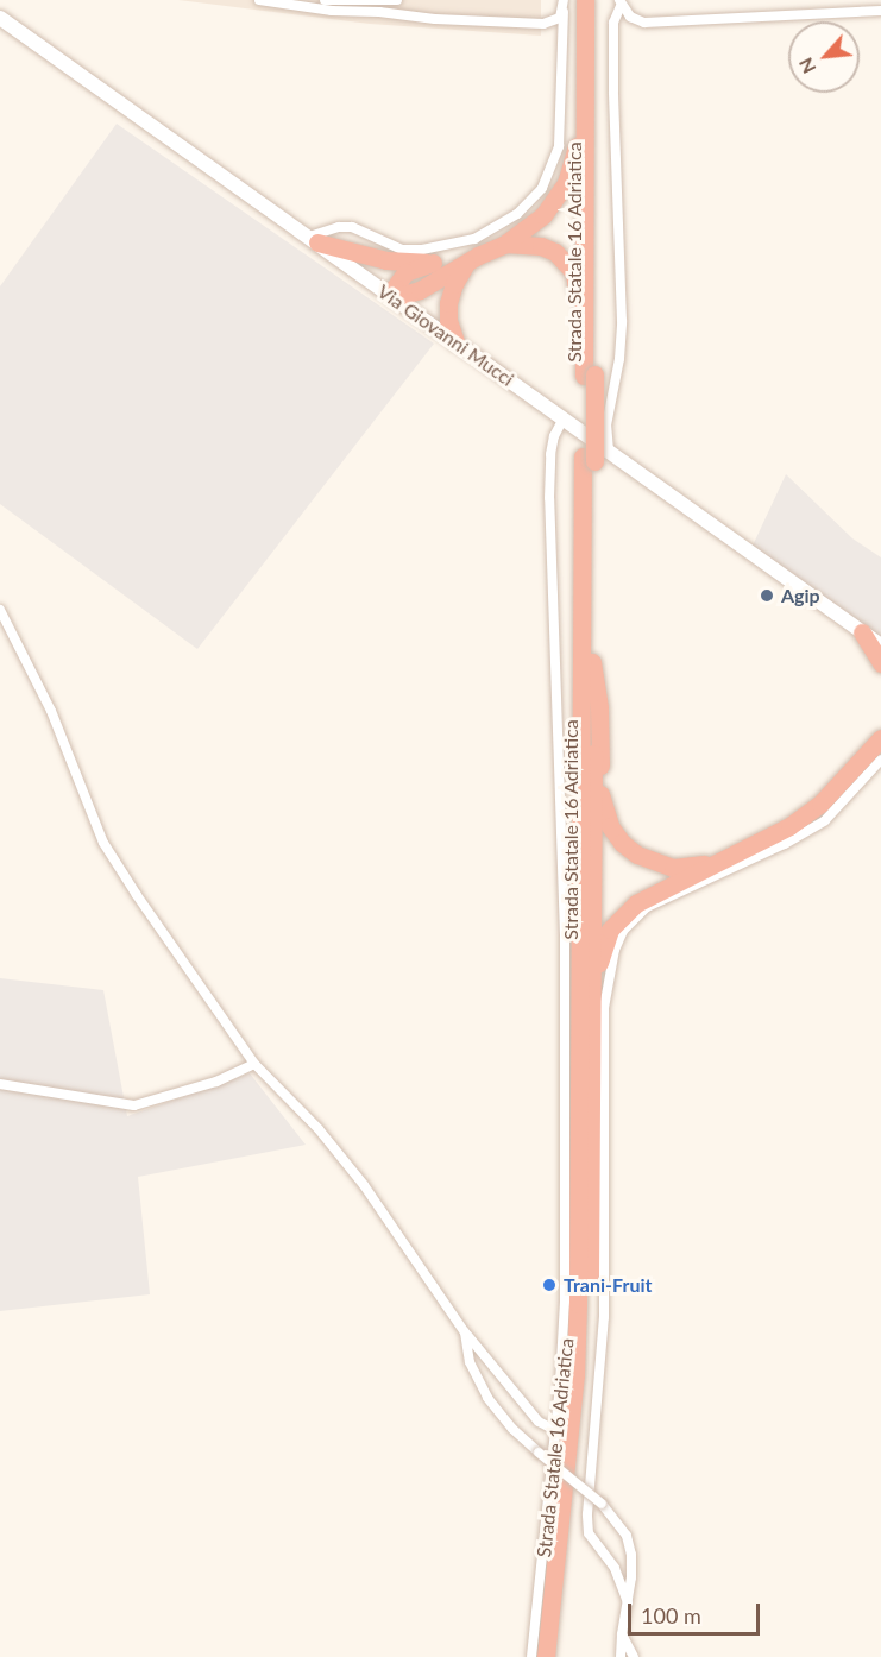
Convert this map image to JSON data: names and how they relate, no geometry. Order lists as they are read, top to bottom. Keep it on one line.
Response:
{"streets":{"highway":["Strada Statale 16 Adriatica"],"main road":["Via Giovanni Mucci"]},"crossings":[["Strada Statale 16 Adriatica","Via Giovanni Mucci"]],"places":["Agip","Trani-Fruit"],"scale_bar":"100 m","north":"bottom left"}
